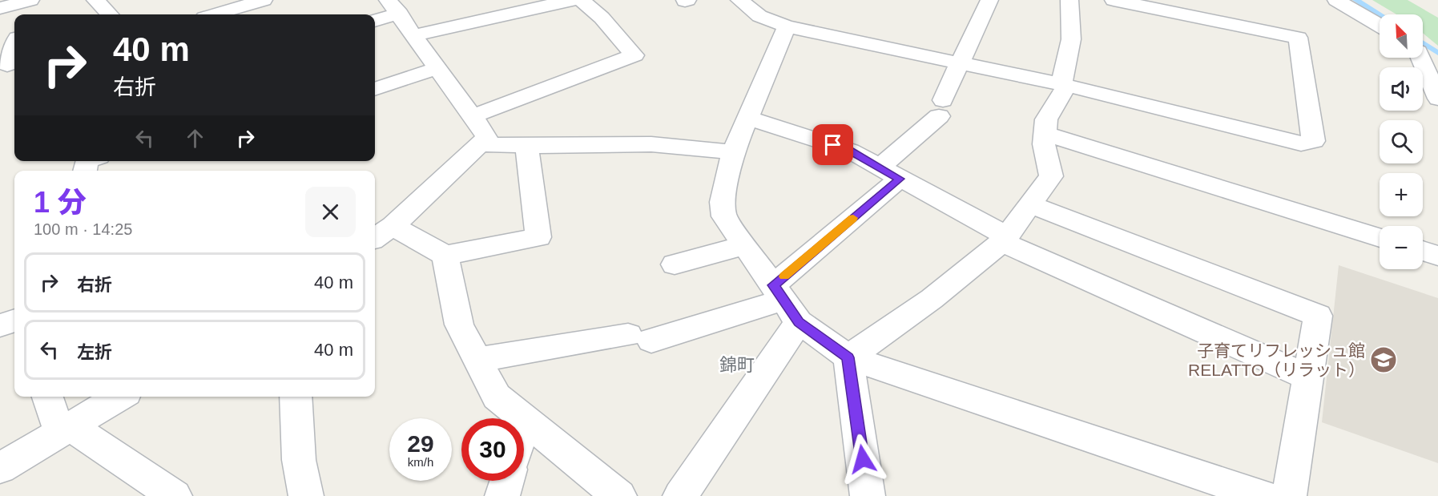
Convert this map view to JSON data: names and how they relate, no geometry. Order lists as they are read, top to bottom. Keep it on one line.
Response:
{"districts":["錦町"],"places":{"school or university":["子育てリフレッシュ館 RELATTO（リラット）"]},"north":"top left","page":{"map_buttons":["+","−"],"turn":["40 m","右折"],"heading":["1 分","100 m · 14:25"],"list":[{"name":"右折","value":"40 m"},{"name":"左折","value":"40 m"}],"speed":"29 km/h","limit":"30"}}
